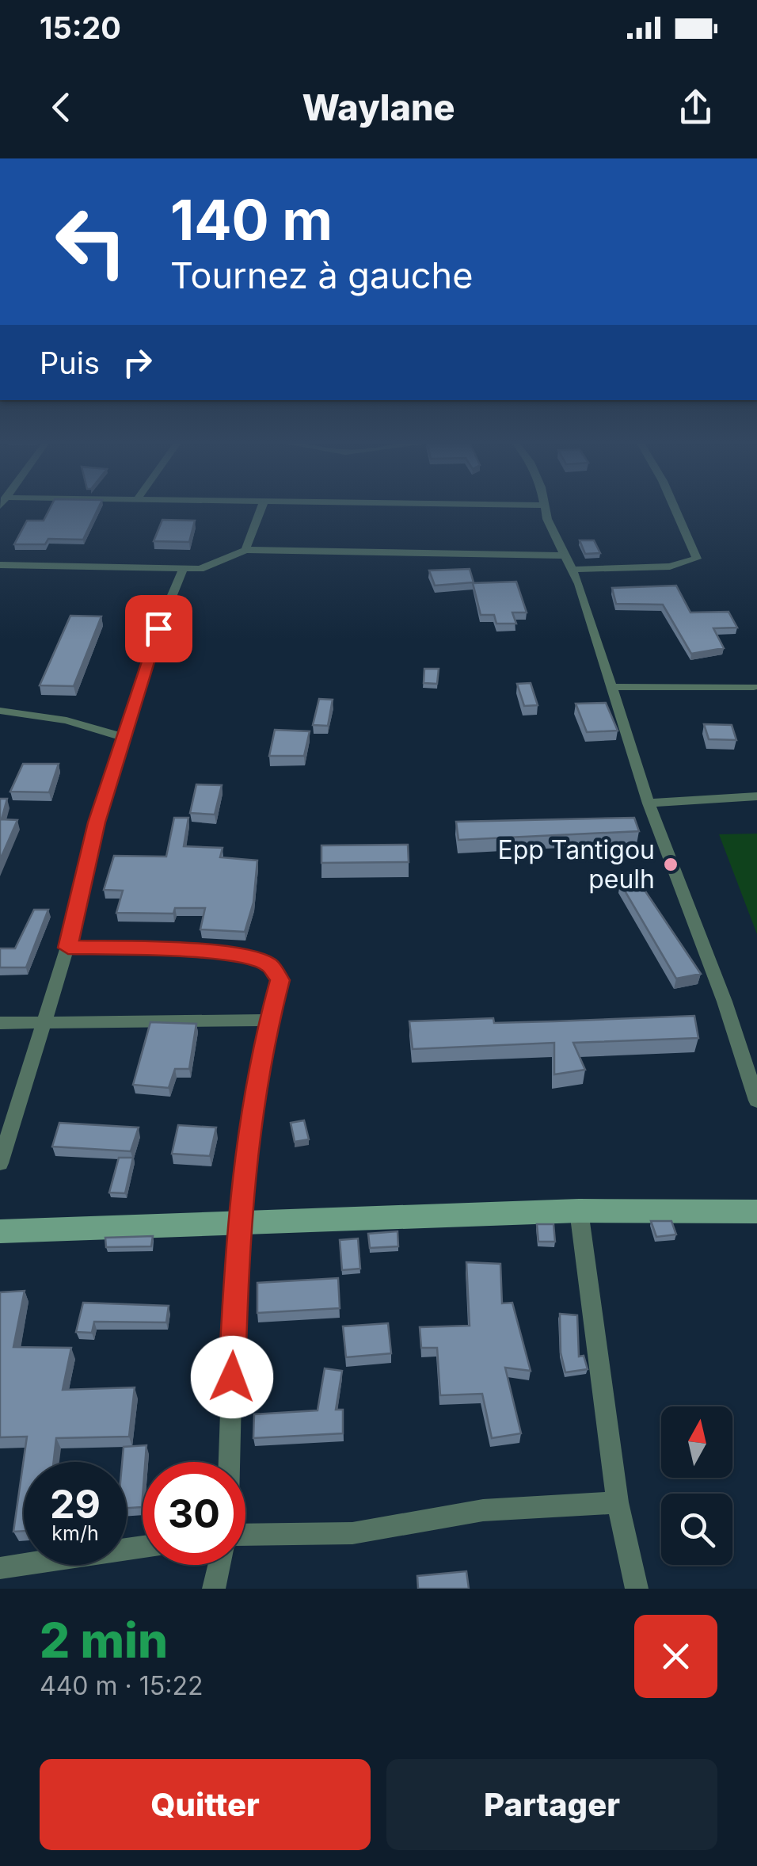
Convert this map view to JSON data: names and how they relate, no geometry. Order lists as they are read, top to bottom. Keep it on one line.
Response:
{"places":["Epp Tantigou peulh"],"north":"top","page":{"status":"15:20","header":"Waylane","turn":["140 m","Tournez à gauche"],"then":"Puis","speed":"29 km/h","limit":"30","heading":["2 min","440 m · 15:22"],"buttons":["Quitter","Partager"]}}
